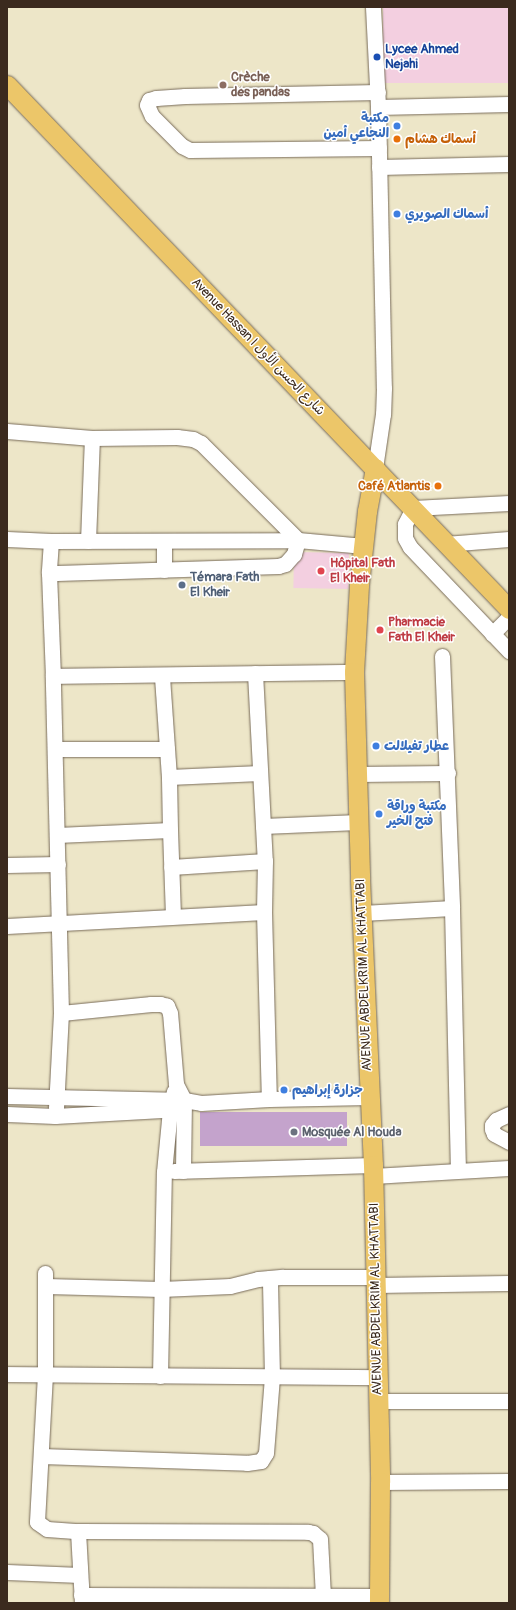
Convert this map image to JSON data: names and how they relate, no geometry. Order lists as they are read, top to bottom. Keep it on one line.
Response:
{"streets":{"main road":["Avenue Hassan I شارع الحسن الأول","AVENUE ABDELKRIM AL KHATTABI"]},"crossings":[["Avenue Hassan I شارع الحسن الأول","AVENUE ABDELKRIM AL KHATTABI"]],"places":["Lycee Ahmed Nejahi","Crèche des pandas","مكتبة النجاعي أمين","أسماك هشام","أسماك الصويري","Café Atlantis","Hôpital Fath El Kheir","Témara Fath El Kheir","Pharmacie Fath El Kheir","عطار تفيلالت","مكتبة وراقة فتح الخير","جزارة إبراهيم","Mosquée Al Houda"]}
